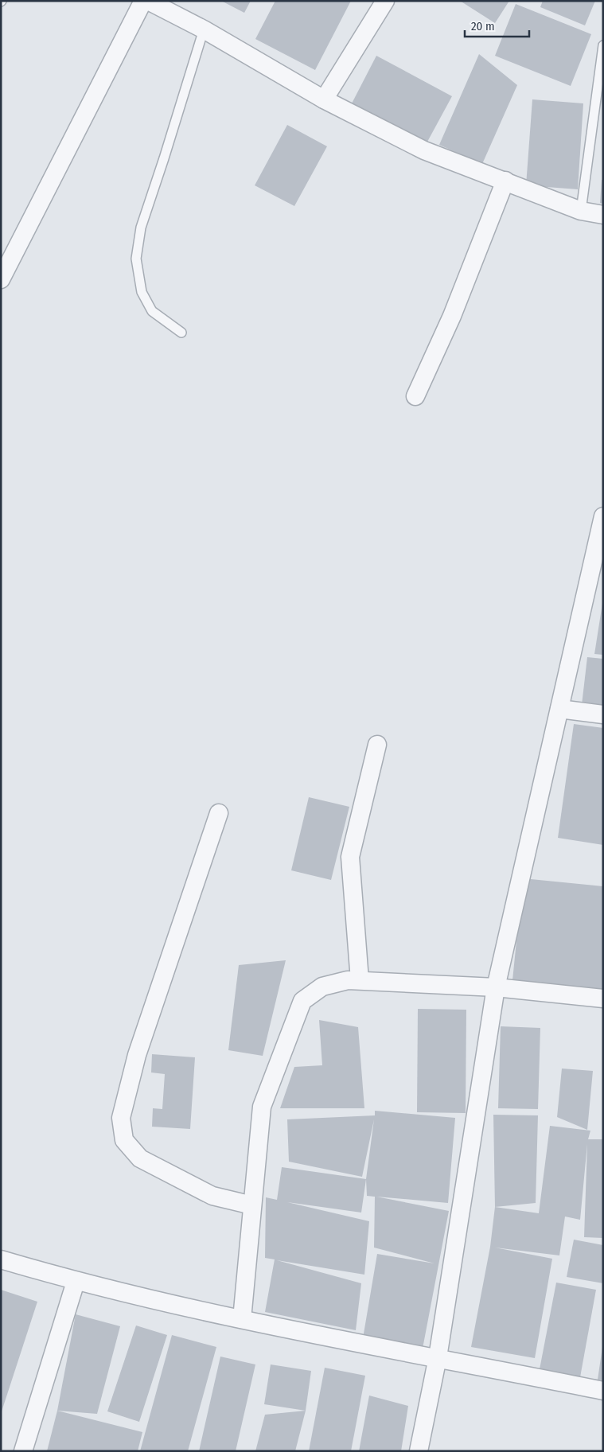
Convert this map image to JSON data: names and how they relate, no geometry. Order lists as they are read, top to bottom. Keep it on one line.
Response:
{"scale_bar":"20 m"}
